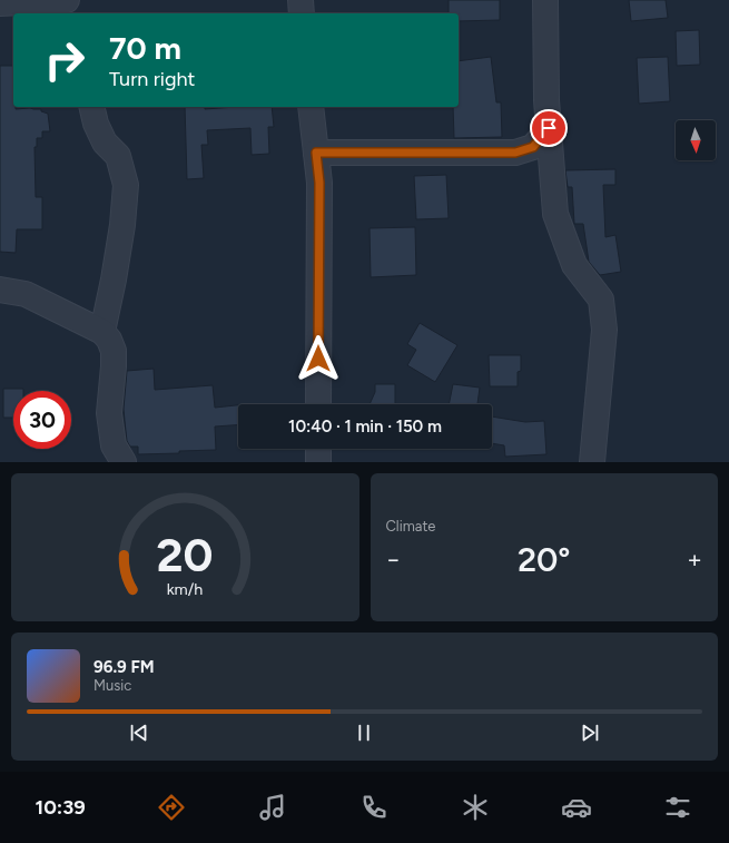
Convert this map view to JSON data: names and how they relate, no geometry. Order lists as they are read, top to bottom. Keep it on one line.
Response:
{"north":"bottom","page":{"turn":["70 m","Turn right"],"limit":"30","trip":"10:40 · 1 min · 150 m","tile":"Climate","heat":["−","20°","+"],"song":["96.9 FM","Music"],"tabs":"10:39","gauge":["20","km/h"]}}
